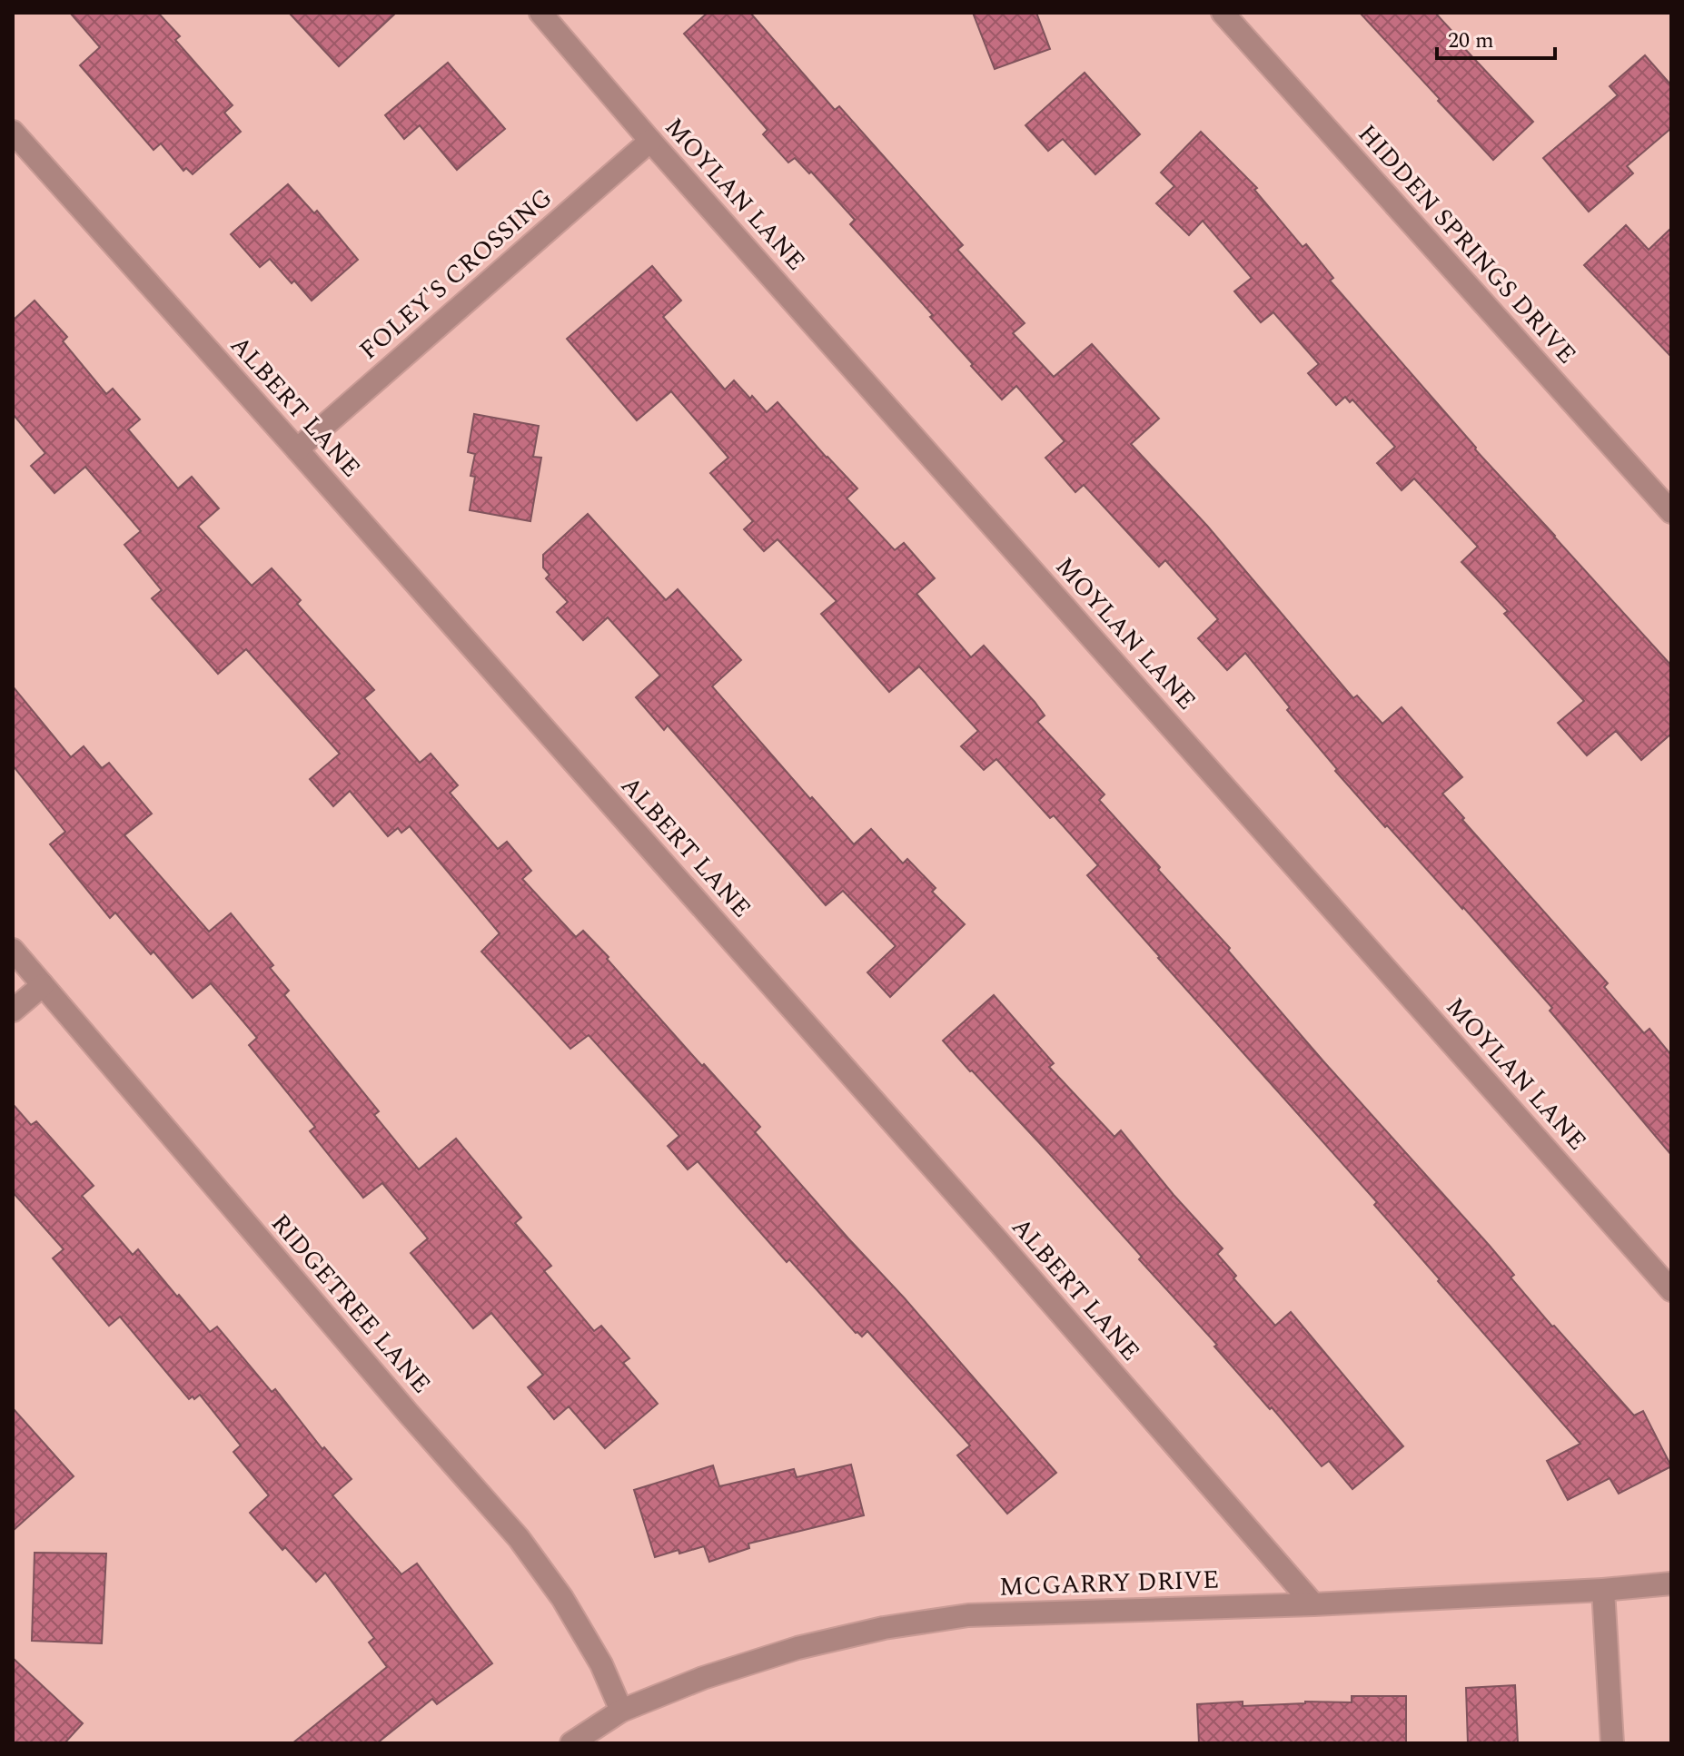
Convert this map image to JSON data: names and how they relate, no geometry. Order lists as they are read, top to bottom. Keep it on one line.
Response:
{"streets":{"street":["MOYLAN LANE","HIDDEN SPRINGS DRIVE","FOLEY'S CROSSING","ALBERT LANE","RIDGETREE LANE","MCGARRY DRIVE"]},"crossings":[["MOYLAN LANE","FOLEY'S CROSSING"],["FOLEY'S CROSSING","ALBERT LANE"],["ALBERT LANE","MCGARRY DRIVE"],["RIDGETREE LANE","MCGARRY DRIVE"]],"scale_bar":"20 m"}
